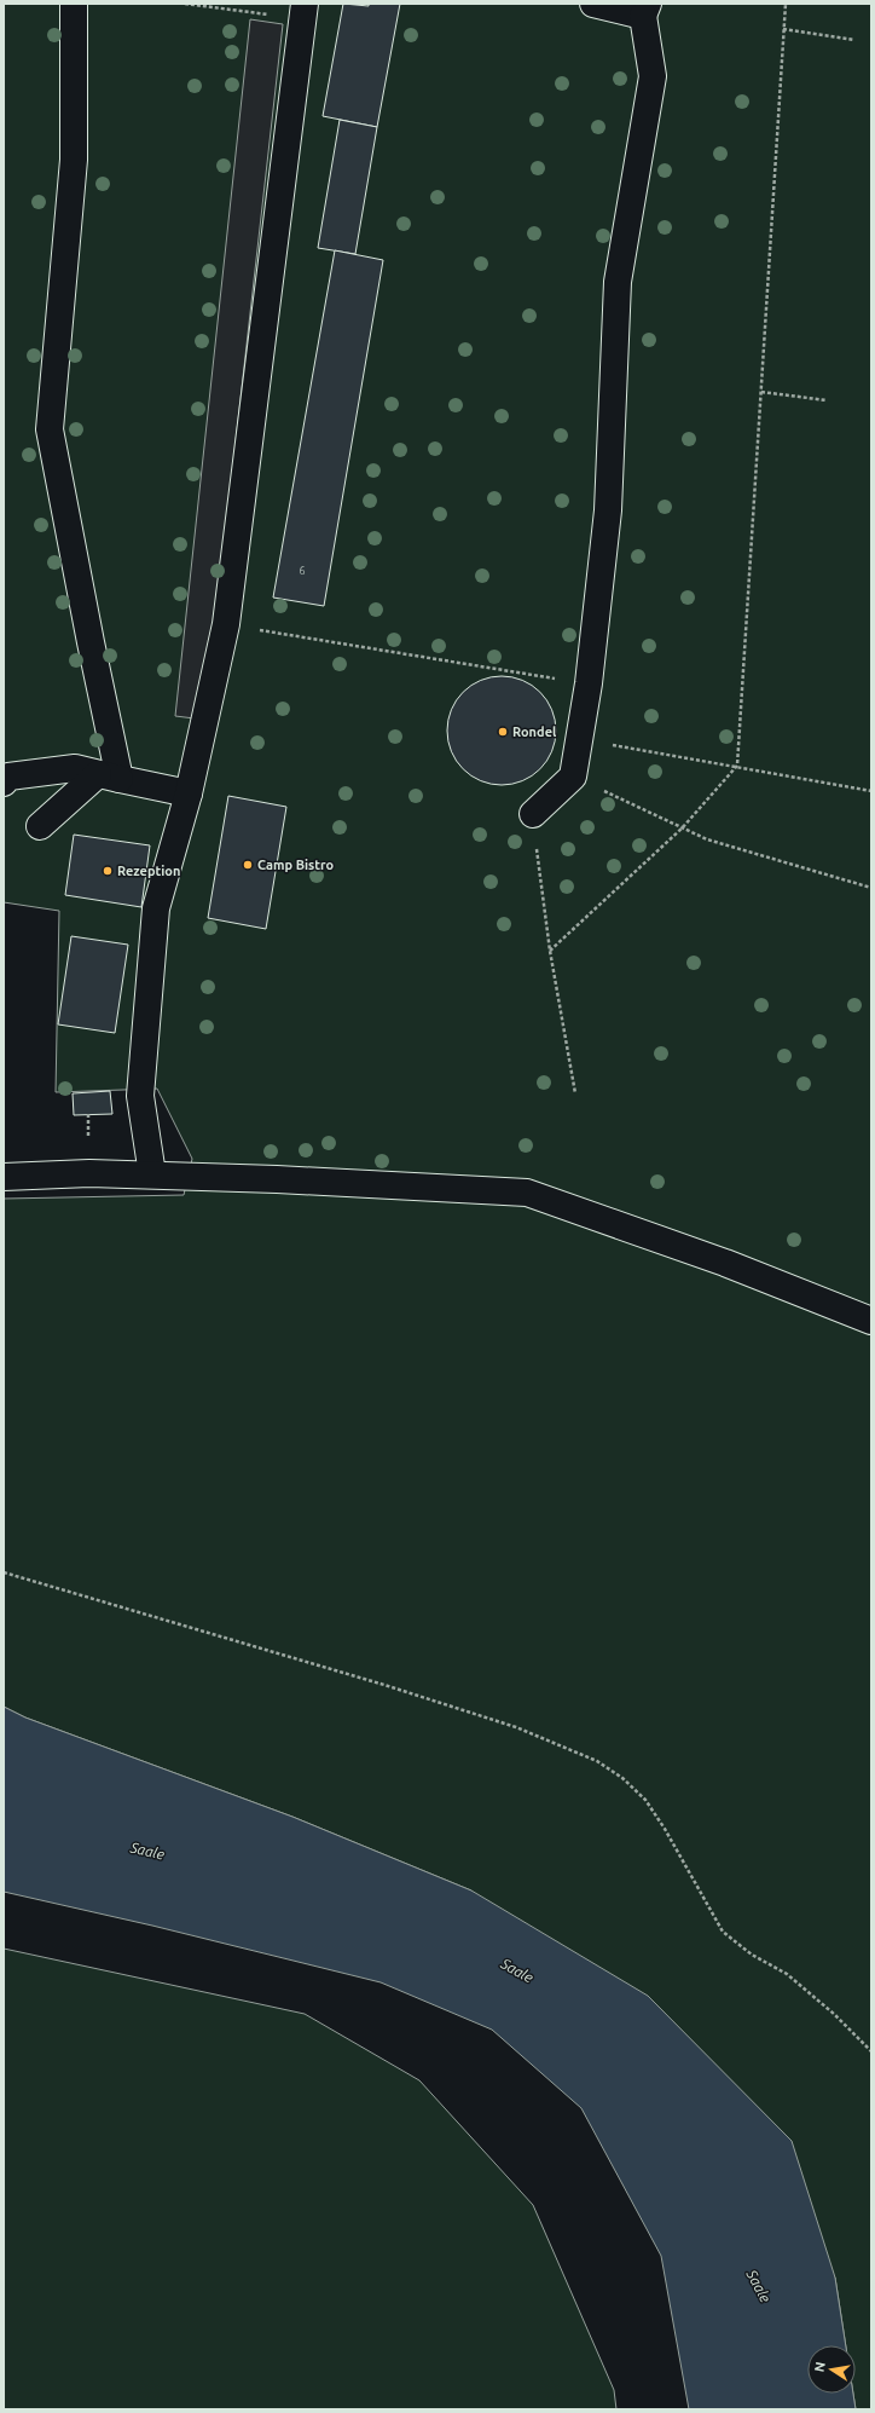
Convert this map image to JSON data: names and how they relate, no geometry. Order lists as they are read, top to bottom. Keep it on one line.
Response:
{"water":["Saale"],"places":["Rondel","Camp Bistro","Rezeption"],"house_numbers":["6"],"north":"left"}
